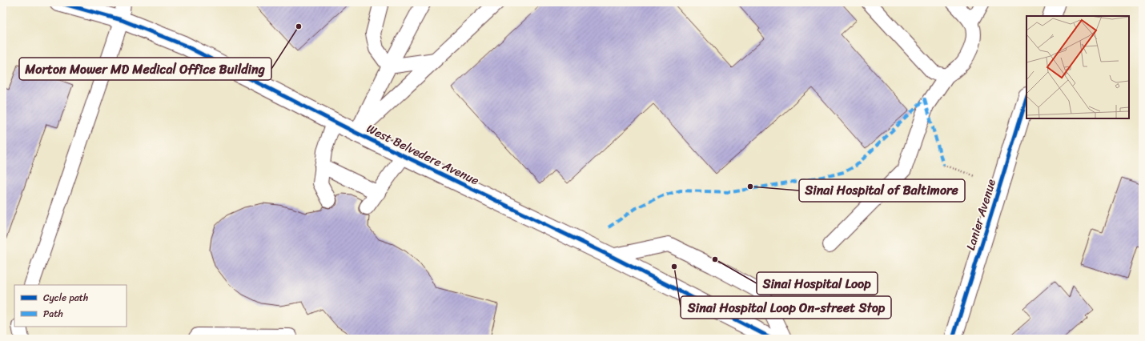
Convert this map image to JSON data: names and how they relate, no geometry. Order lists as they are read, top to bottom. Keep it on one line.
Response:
{"streets":{"main road":["West Belvedere Avenue","Lanier Avenue"]},"places":["Morton Mower MD Medical Office Building","Sinai Hospital of Baltimore","Sinai Hospital Loop","Sinai Hospital Loop On-street Stop"],"legend":["Cycle path","Path"]}
